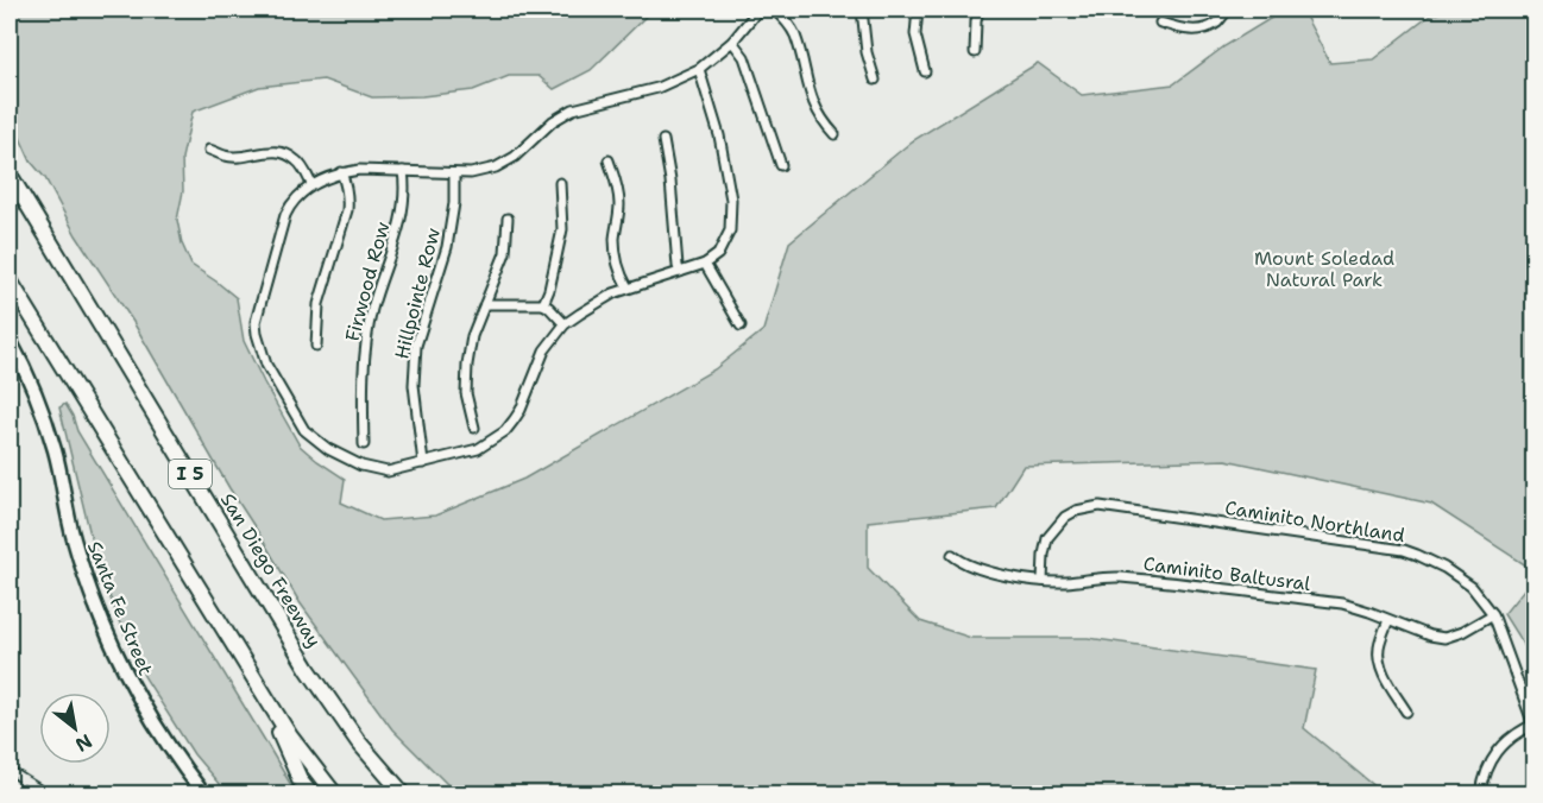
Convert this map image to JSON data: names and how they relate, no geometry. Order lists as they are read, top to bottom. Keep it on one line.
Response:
{"streets":{"highway":["I 5","San Diego Freeway"],"street":["Firwood Row","Hillpointe Row","Caminito Northland","Caminito Baltusral","Santa Fe Street"]},"crossings":[["Caminito Northland","Caminito Baltusral"]],"parks":["Mount Soledad Natural Park"],"north":"bottom right"}
